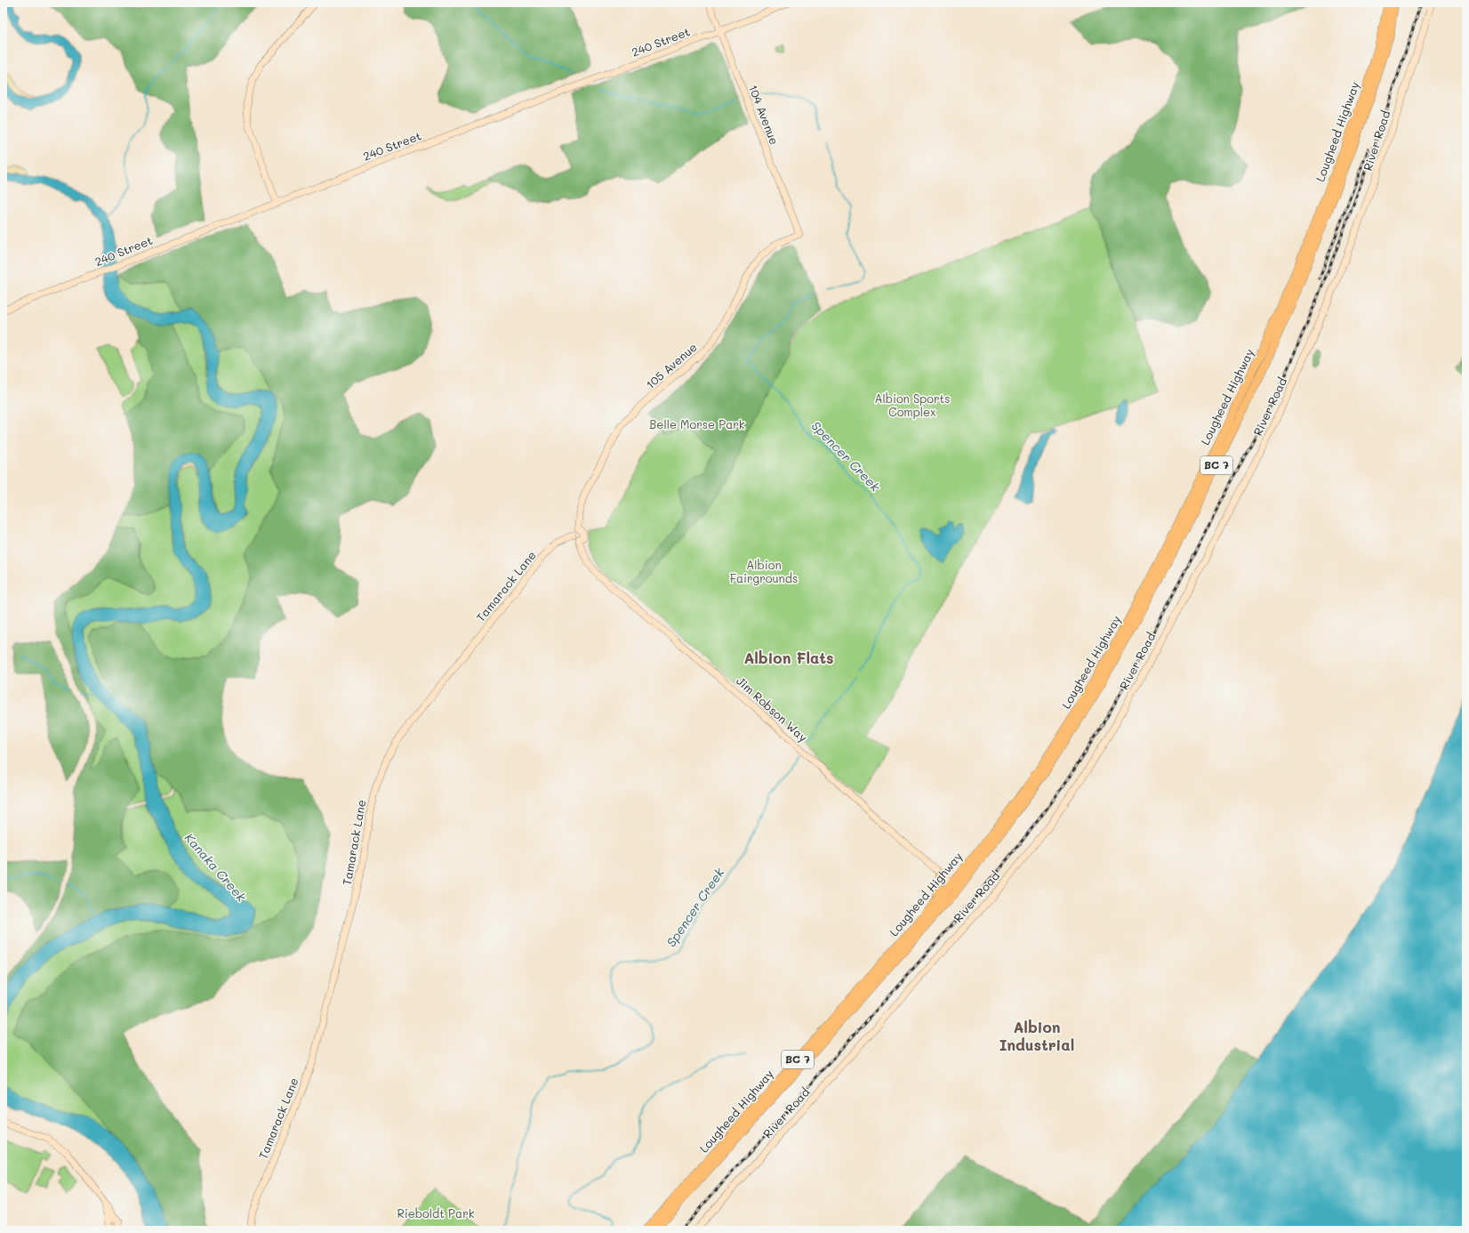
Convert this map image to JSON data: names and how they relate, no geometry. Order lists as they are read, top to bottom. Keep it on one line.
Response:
{"streets":{"highway":["Lougheed Highway","BC 7"],"street":["240 Street","104 Avenue","River Road","105 Avenue","Tamarack Lane","Jim Robson Way"]},"crossings":[["240 Street","104 Avenue"],["104 Avenue","105 Avenue"],["Lougheed Highway","Jim Robson Way"],["105 Avenue","Tamarack Lane"],["105 Avenue","Jim Robson Way"],["Tamarack Lane","Jim Robson Way"]],"districts":["Albion Flats","Albion Industrial"],"water":["Spencer Creek","Kanaka Creek"],"parks":["Albion Sports Complex","Belle Morse Park","Albion Fairgrounds","Rieboldt Park"]}
